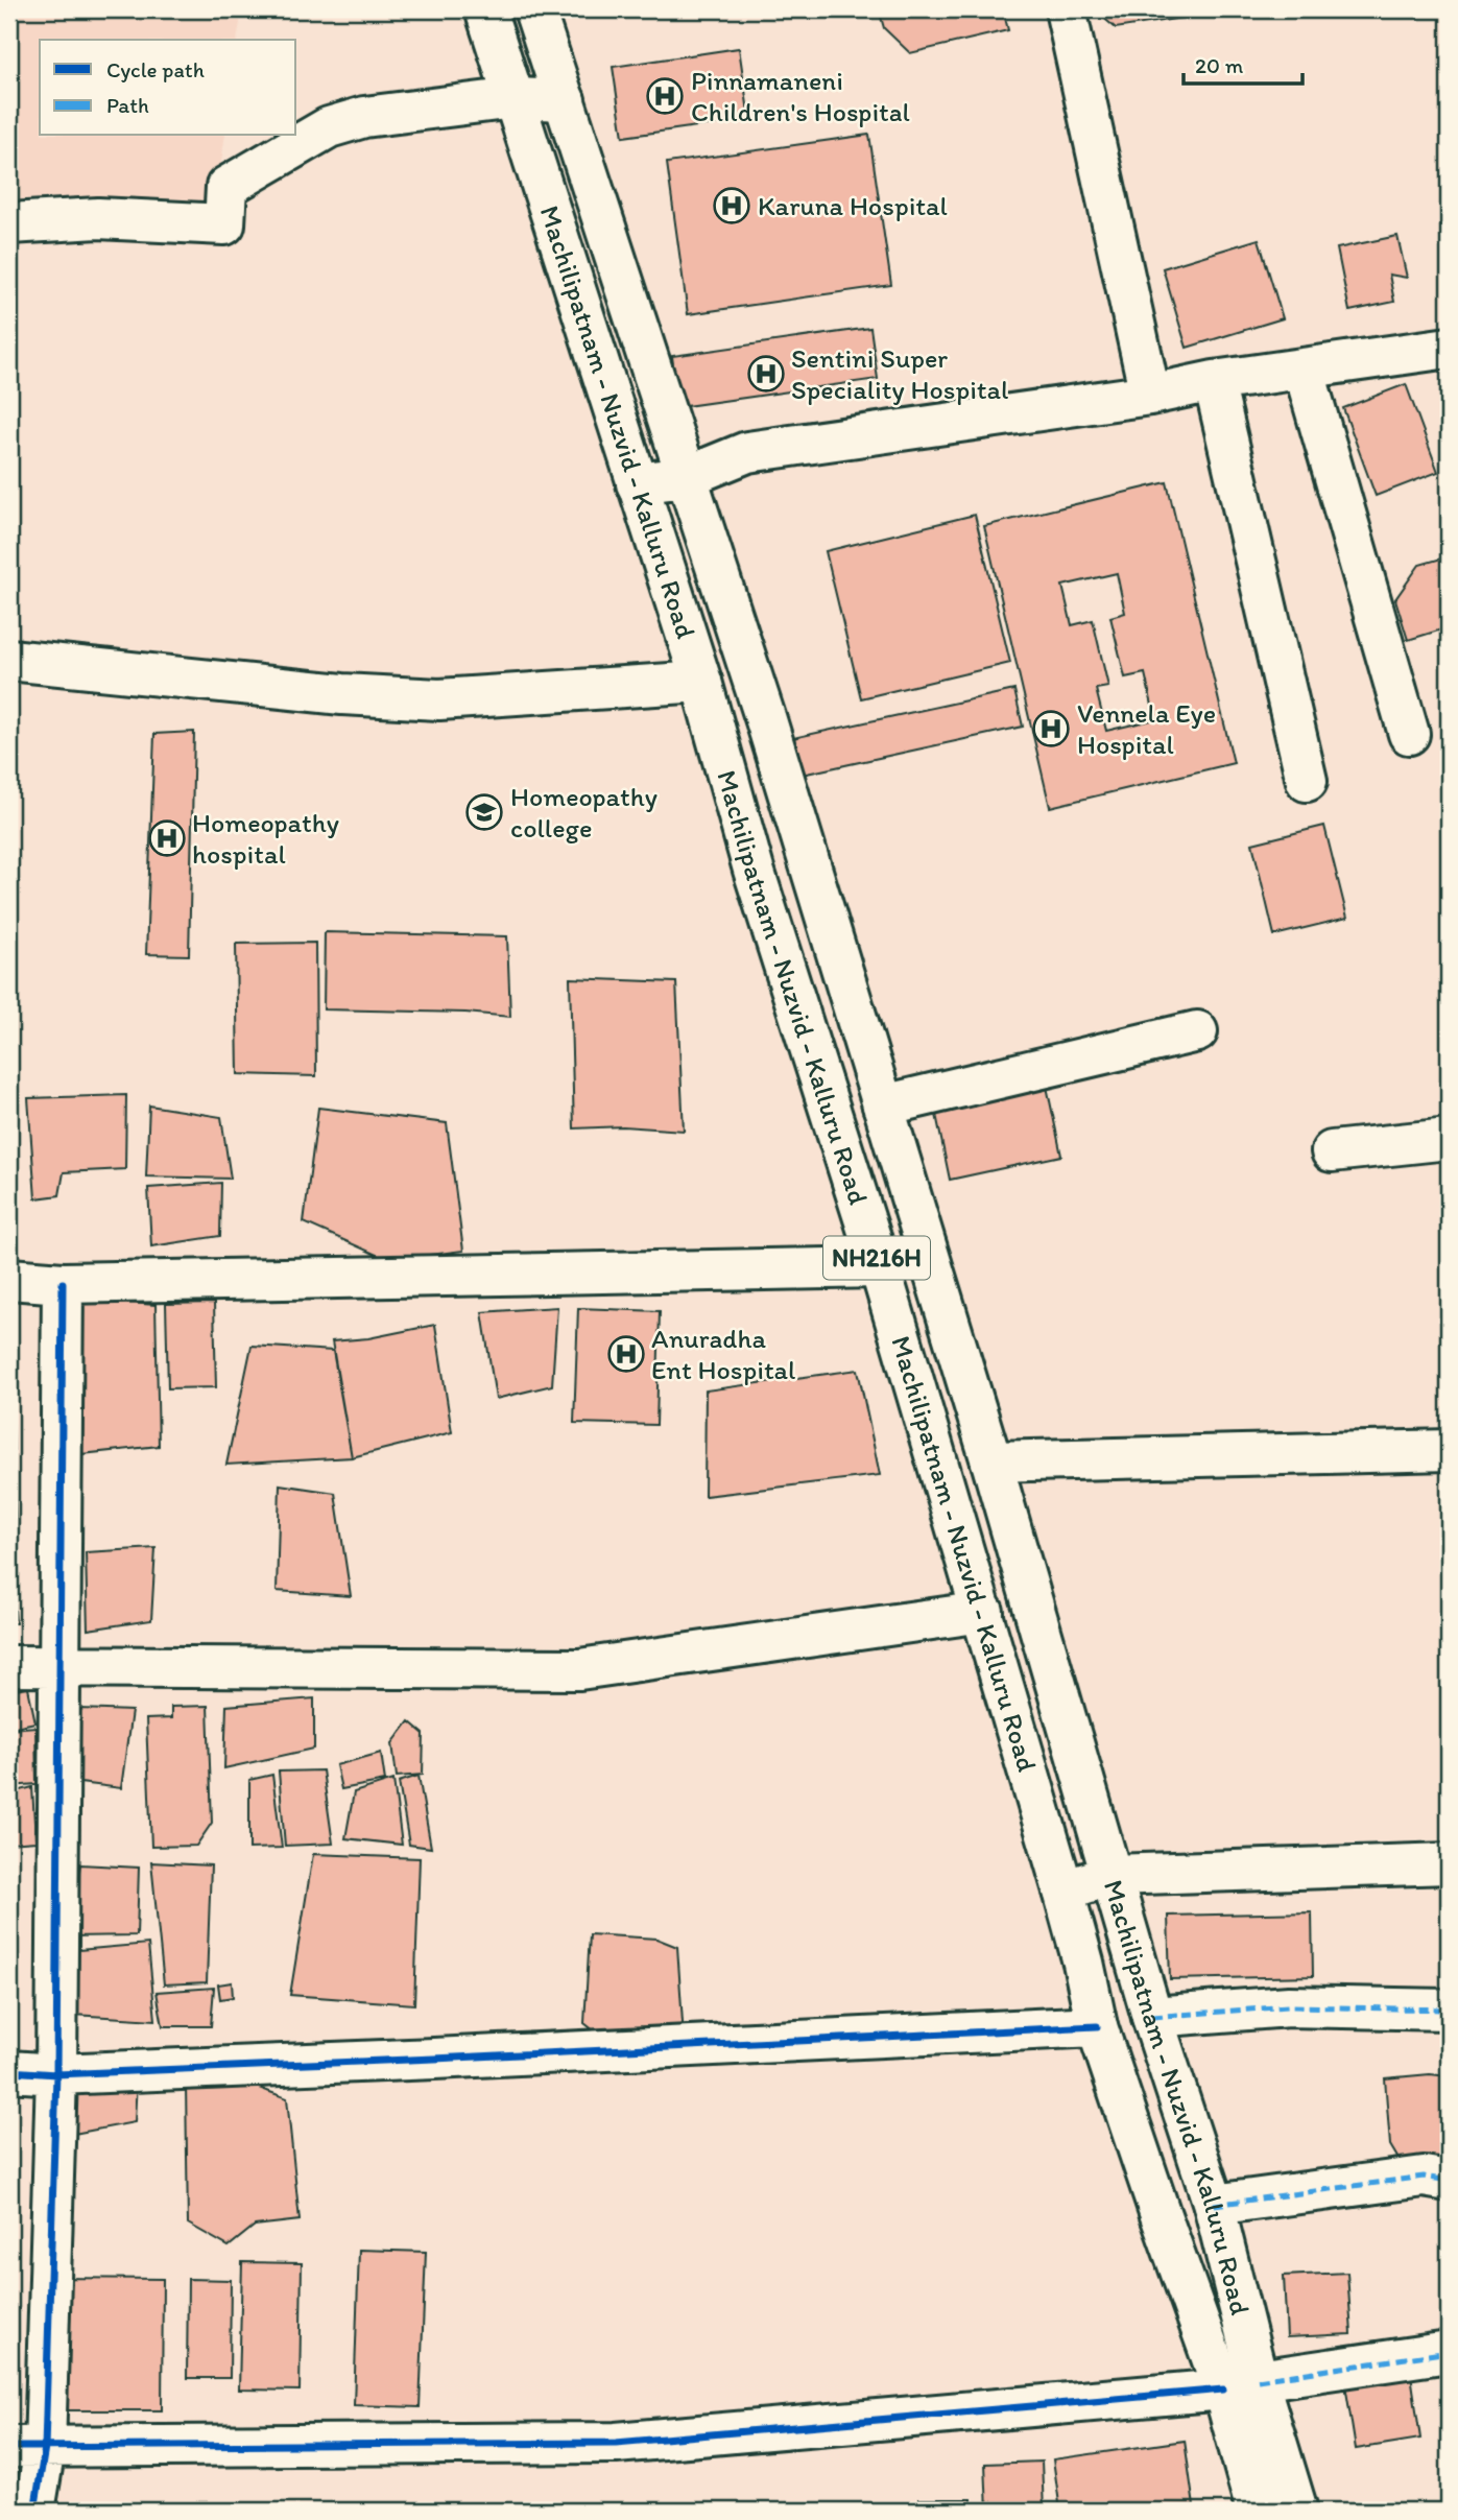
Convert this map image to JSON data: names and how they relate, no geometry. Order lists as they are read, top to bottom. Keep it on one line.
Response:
{"streets":{"main road":["Machilipatnam - Nuzvid - Kalluru Road","NH216H"]},"places":{"hospital":["Pinnamaneni Children's Hospital","Karuna Hospital","Sentini Super Speciality Hospital","Vennela Eye Hospital","Homeopathy hospital","Anuradha Ent Hospital"],"school or university":["Homeopathy college"]},"legend":["Cycle path","Path"],"scale_bar":"20 m"}
